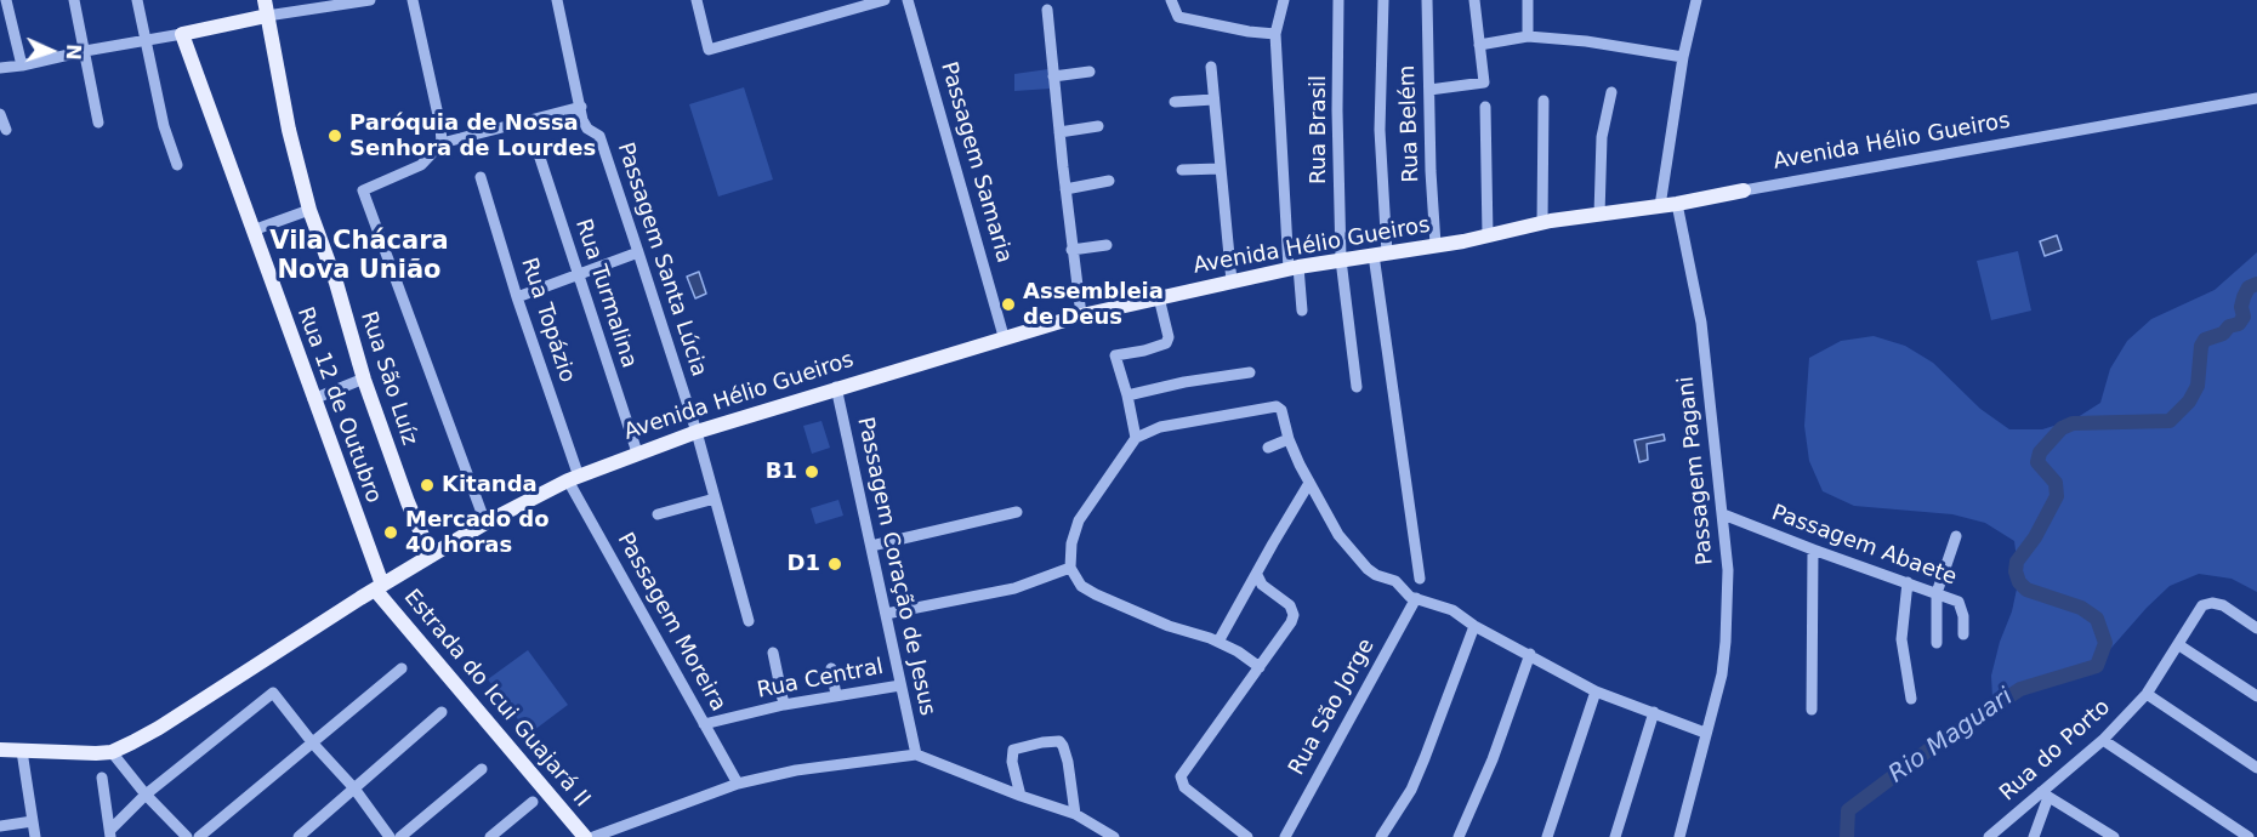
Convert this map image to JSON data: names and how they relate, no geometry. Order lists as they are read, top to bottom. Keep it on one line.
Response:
{"streets":{"main road":["Avenida Hélio Gueiros","Rua São Luíz","Rua 12 de Outubro","Estrada do Icui Guajará II"],"street":["Rua Belém","Rua Brasil","Passagem Samaria","Passagem Santa Lúcia","Rua Turmalina","Rua Topázio","Passagem Pagani","Passagem Abaete","Passagem Coração de Jesus","Passagem Moreira","Rua Central","Rua São Jorge","Rua do Porto"]},"crossings":[["Rua Belém","Avenida Hélio Gueiros"],["Rua Brasil","Avenida Hélio Gueiros"],["Avenida Hélio Gueiros","Passagem Samaria"],["Avenida Hélio Gueiros","Passagem Santa Lúcia"],["Avenida Hélio Gueiros","Rua Turmalina"],["Avenida Hélio Gueiros","Rua Topázio"],["Avenida Hélio Gueiros","Rua São Luíz"],["Avenida Hélio Gueiros","Rua 12 de Outubro"],["Avenida Hélio Gueiros","Passagem Pagani"],["Avenida Hélio Gueiros","Passagem Coração de Jesus"],["Avenida Hélio Gueiros","Passagem Moreira"],["Avenida Hélio Gueiros","Estrada do Icui Guajará II"],["Rua Topázio","Passagem Moreira"],["Rua 12 de Outubro","Estrada do Icui Guajará II"],["Passagem Pagani","Passagem Abaete"],["Passagem Coração de Jesus","Rua Central"],["Passagem Moreira","Rua Central"]],"districts":["Vila Chácara Nova União"],"water":["Rio Maguari"],"places":["Paróquia de Nossa Senhora de Lourdes","Assembleia de Deus","B1","Kitanda","Mercado do 40 horas","D1"],"north":"right"}
